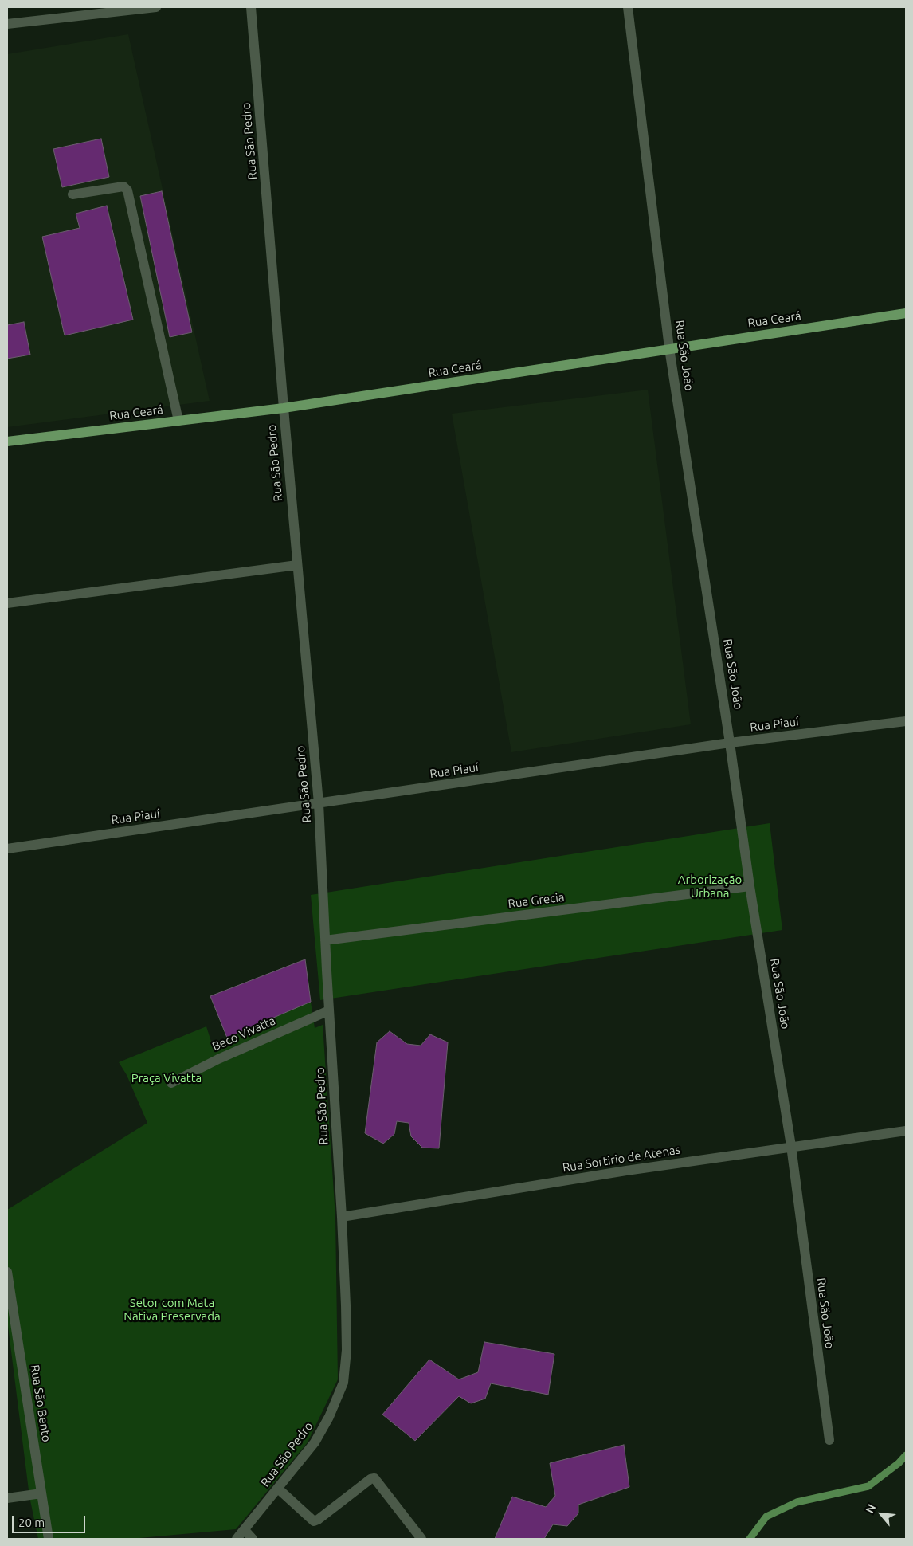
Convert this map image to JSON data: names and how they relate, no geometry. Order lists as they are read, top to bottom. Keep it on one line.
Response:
{"streets":{"main road":["Rua Ceará"],"street":["Rua São Pedro","Rua São João","Rua Piauí","Rua Grecia","Beco Vivatta","Rua Sortirio de Atenas","Rua São Bento"]},"crossings":[["Rua São Pedro","Rua Ceará"],["Rua São Pedro","Rua Piauí"],["Rua São Pedro","Rua Grecia"],["Rua São Pedro","Beco Vivatta"],["Rua São Pedro","Rua Sortirio de Atenas"],["Rua Ceará","Rua São João"],["Rua São João","Rua Piauí"],["Rua São João","Rua Grecia"],["Rua São João","Rua Sortirio de Atenas"]],"parks":["Arborização Urbana","Praça Vivatta","Setor com Mata Nativa Preservada"],"scale_bar":"20 m","north":"top left"}
